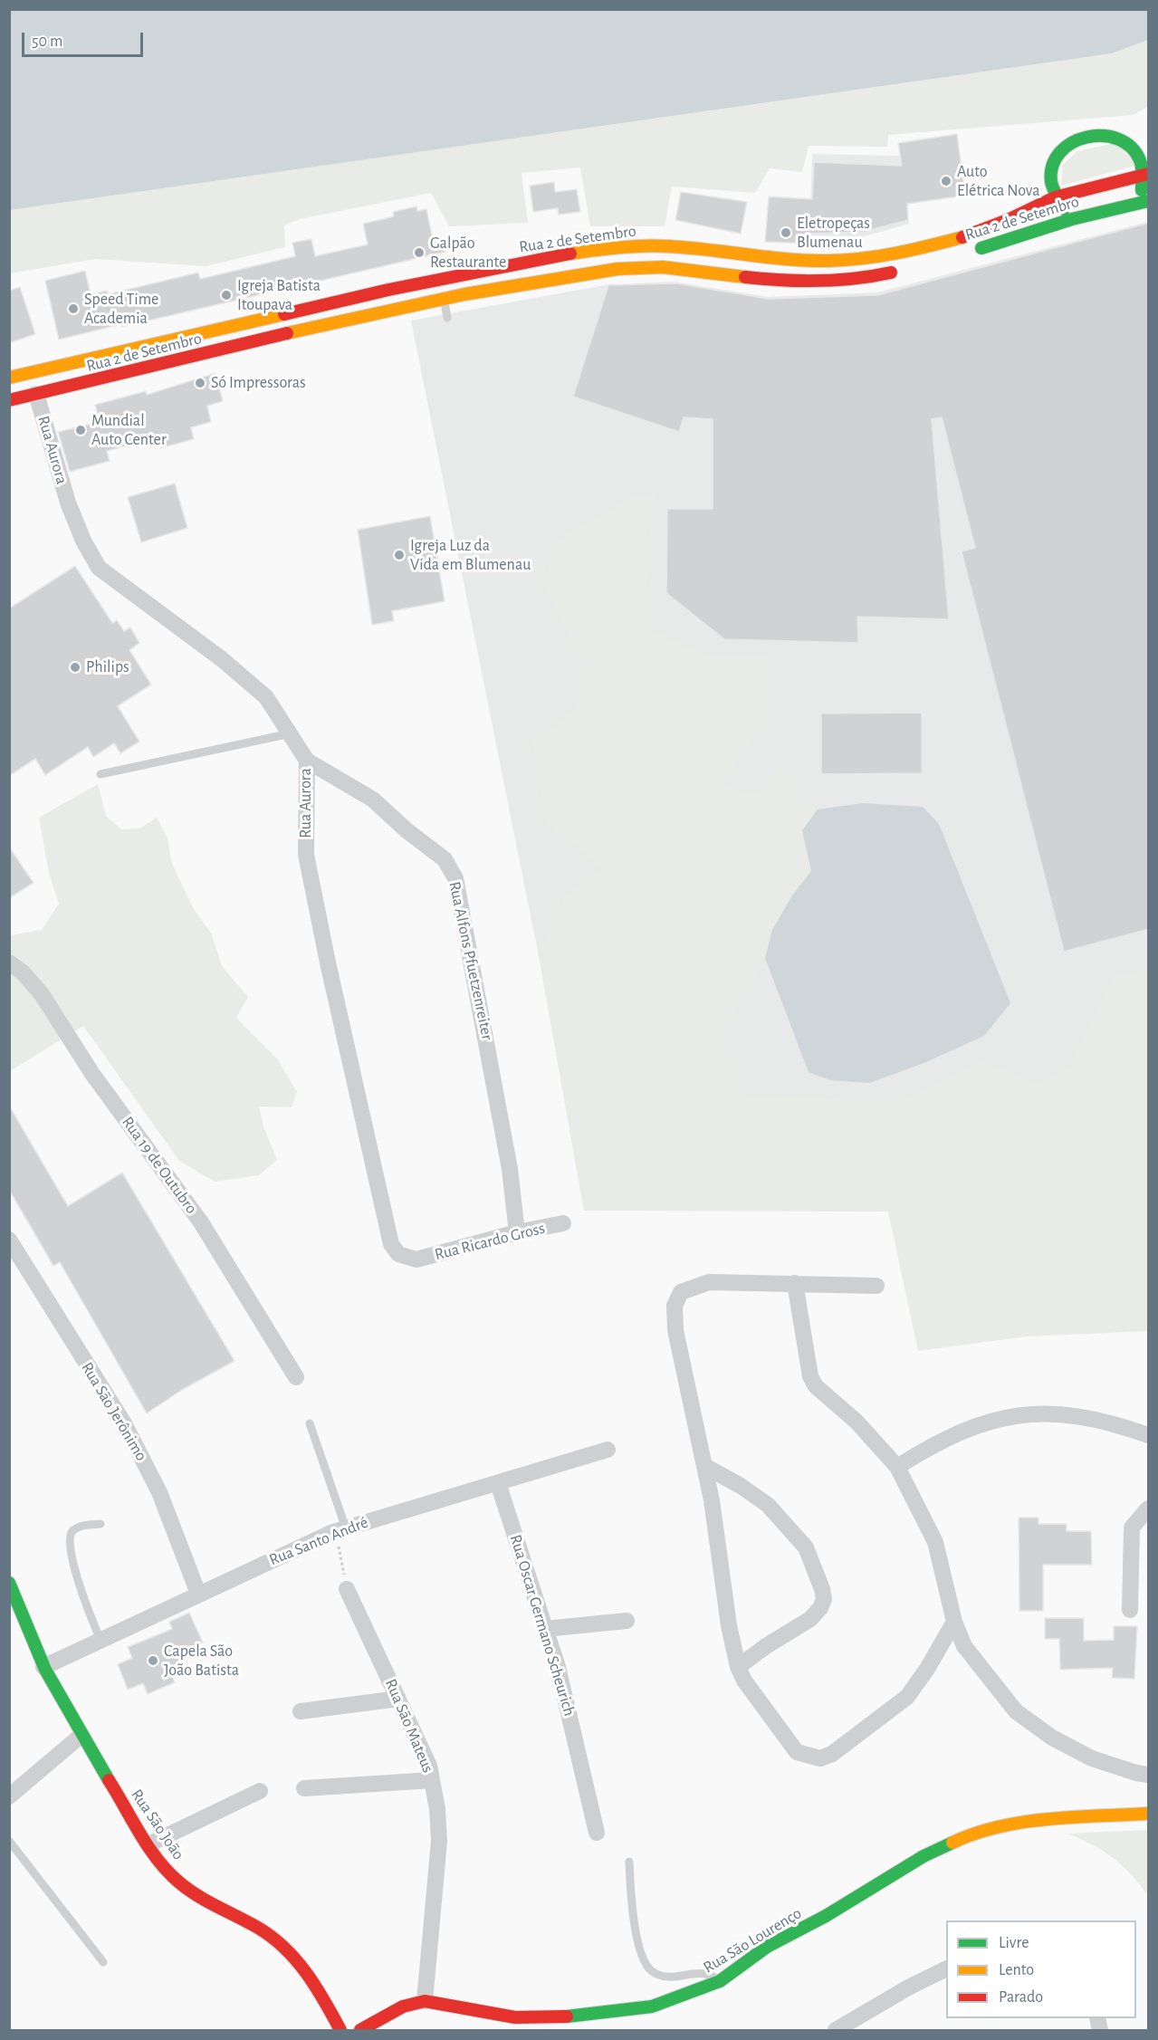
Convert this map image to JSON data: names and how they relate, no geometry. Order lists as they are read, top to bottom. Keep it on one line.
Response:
{"streets":{"main road":["Rua 2 de Setembro","Rua São João","Rua São Lourenço"],"street":["Rua Aurora","Rua Alfons Pfuetzenreiter","Rua 19 de Outubro","Rua Ricardo Gross","Rua São Jerônimo","Rua Santo André","Rua Oscar Germano Scheurich","Rua São Mateus"]},"crossings":[["Rua 2 de Setembro","Rua Aurora"],["Rua Aurora","Rua Alfons Pfuetzenreiter"],["Rua Aurora","Rua Ricardo Gross"],["Rua Alfons Pfuetzenreiter","Rua Ricardo Gross"],["Rua São Jerônimo","Rua Santo André"],["Rua Santo André","Rua Oscar Germano Scheurich"],["Rua Santo André","Rua São João"],["Rua São Mateus","Rua São Lourenço"]],"places":["Auto Elétrica Nova","Eletropeças Blumenau","Galpão Restaurante","Igreja Batista Itoupava","Speed Time Academia","Só Impressoras","Mundial Auto Center","Igreja Luz da Vida em Blumenau","Philips","Capela São João Batista"],"legend":["Livre","Lento","Parado"],"scale_bar":"50 m"}
